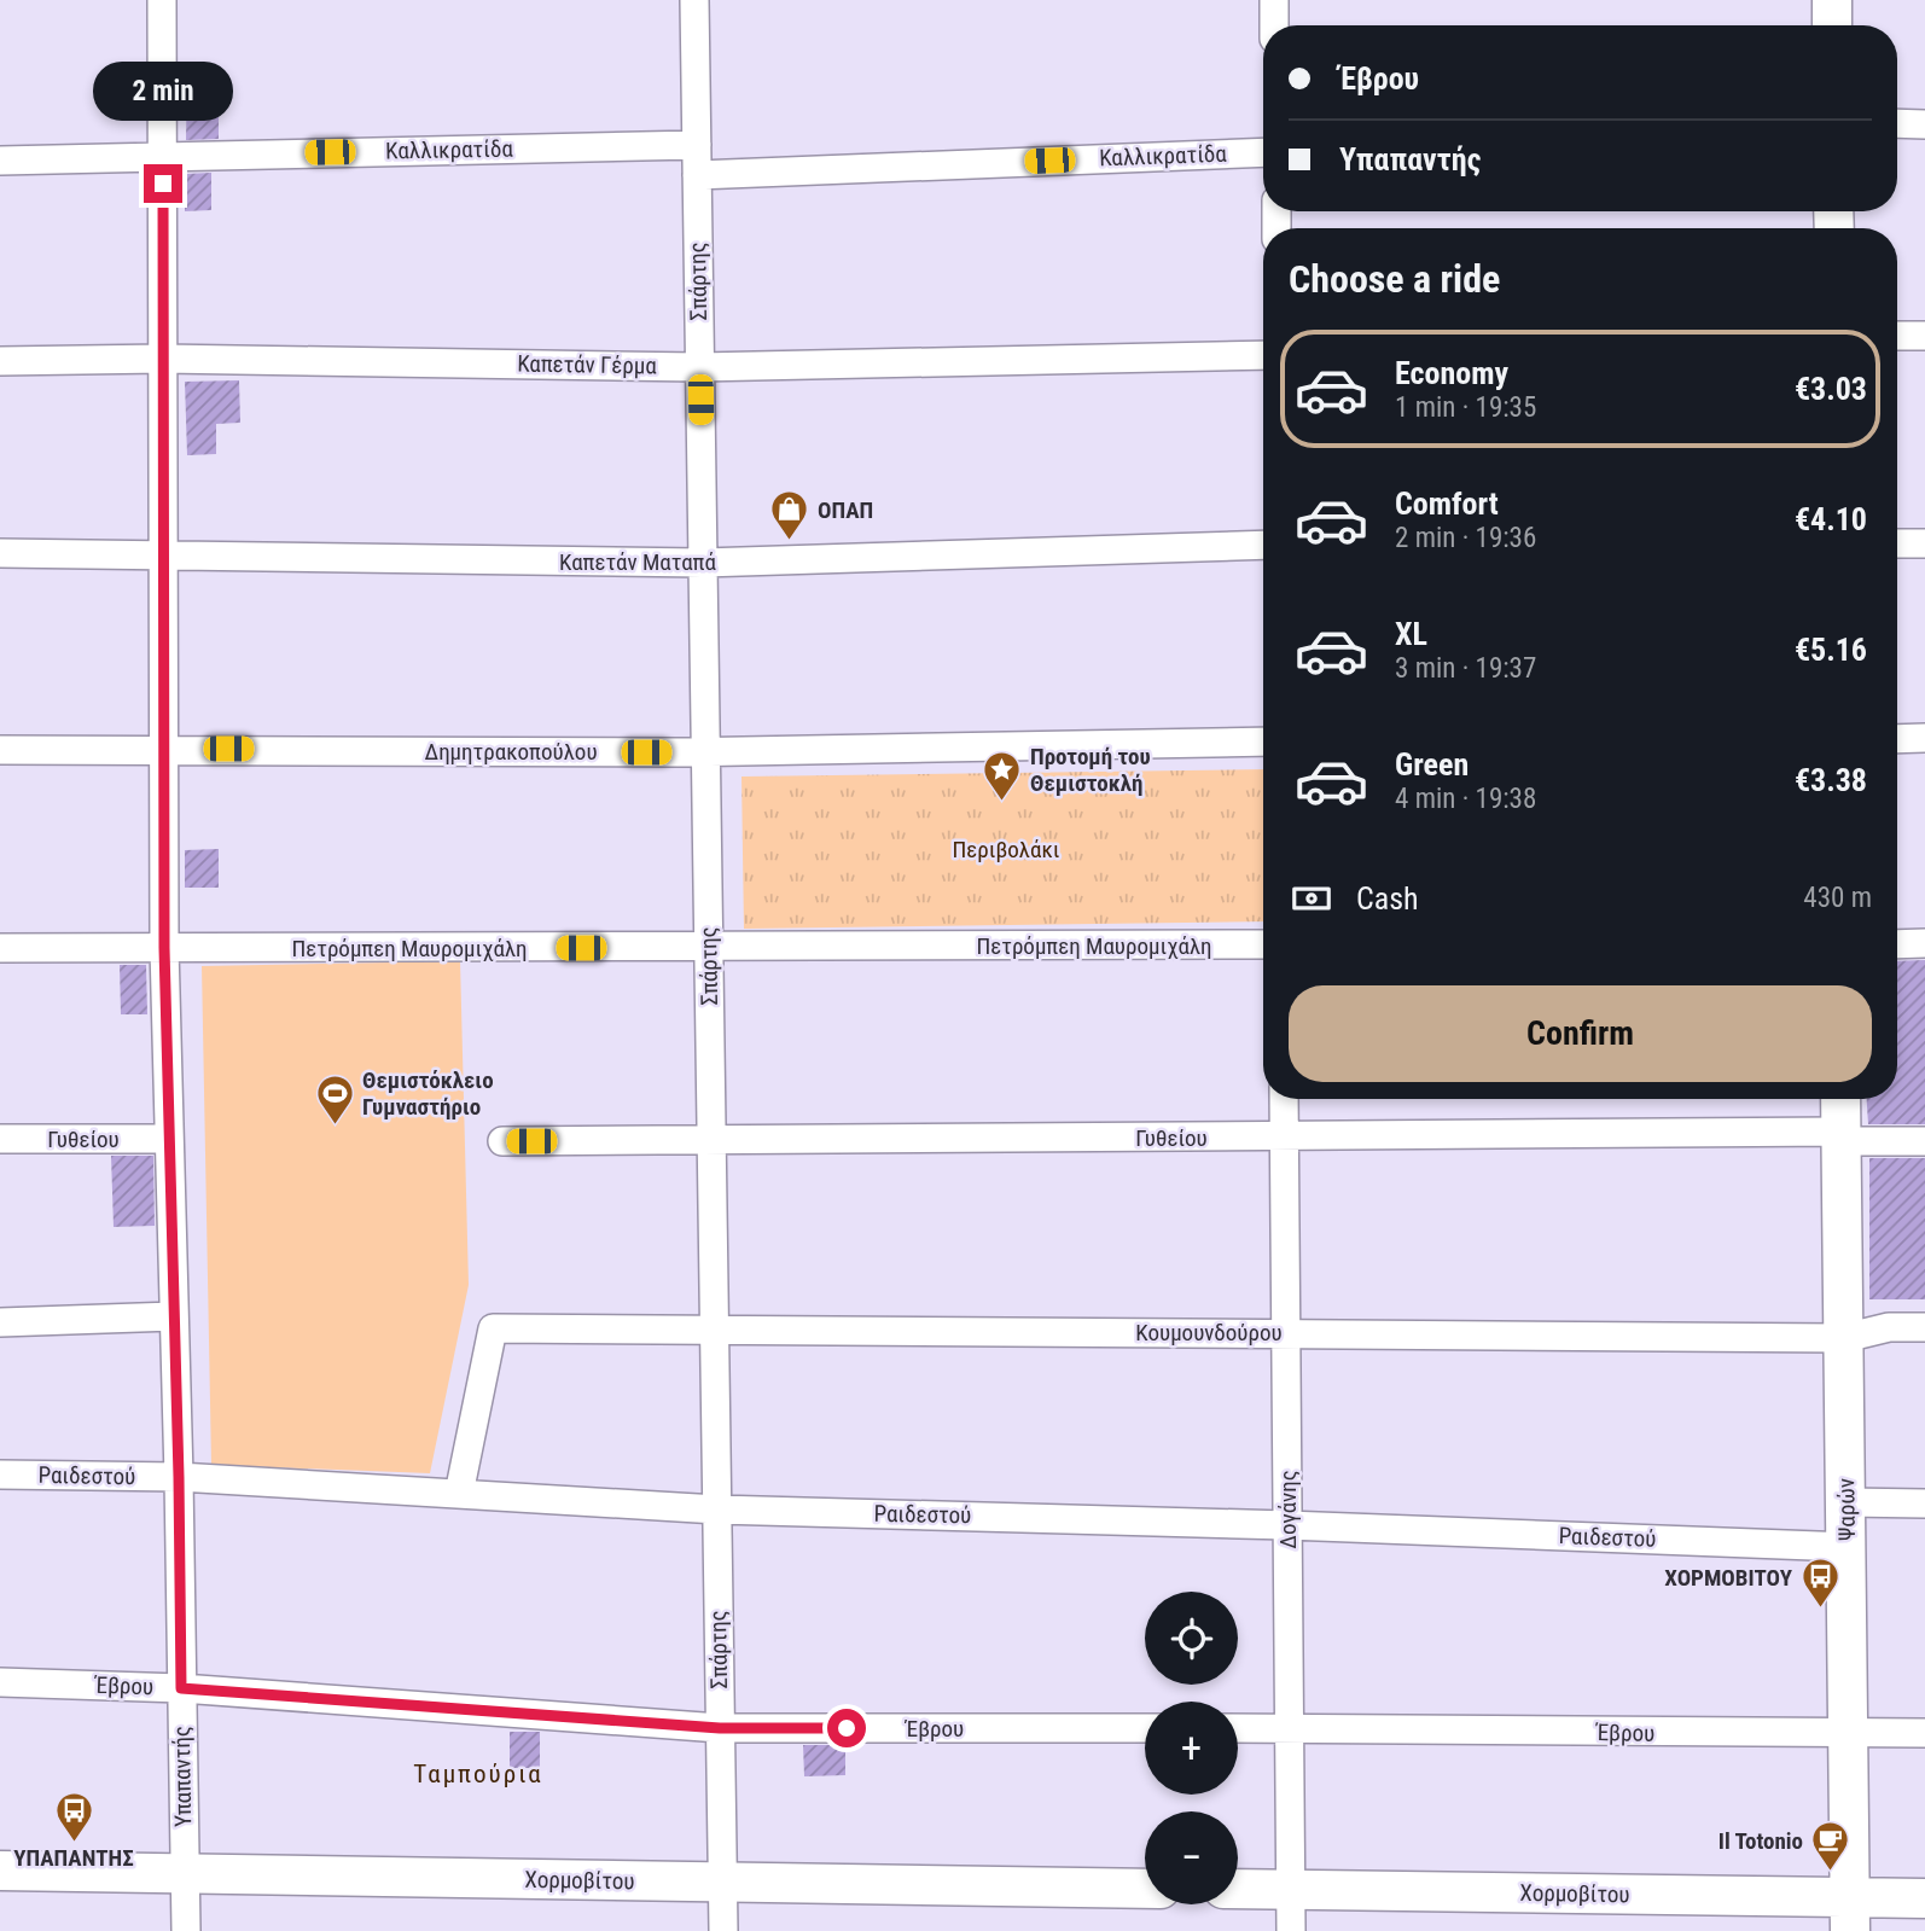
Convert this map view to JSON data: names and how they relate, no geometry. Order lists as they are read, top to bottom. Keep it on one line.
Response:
{"streets":{"main road":["Ψαρών","Χορμοβίτου"],"street":["Καλλικρατίδα","Σπάρτης","Καπετάν Γέρμα","Καπετάν Ματαπά","Δημητρακοπούλου","Πετρόμπεη Μαυρομιχάλη","Γυθείου","Κουμουνδούρου","Ραιδεστού","Δογάνης","Έβρου","Υπαπαντής"]},"crossings":[["Καλλικρατίδα","Σπάρτης"],["Καλλικρατίδα","Υπαπαντής"],["Σπάρτης","Καπετάν Γέρμα"],["Σπάρτης","Καπετάν Ματαπά"],["Σπάρτης","Δημητρακοπούλου"],["Σπάρτης","Πετρόμπεη Μαυρομιχάλη"],["Σπάρτης","Γυθείου"],["Σπάρτης","Κουμουνδούρου"],["Σπάρτης","Ραιδεστού"],["Σπάρτης","Έβρου"],["Σπάρτης","Χορμοβίτου"],["Καπετάν Γέρμα","Υπαπαντής"],["Καπετάν Ματαπά","Υπαπαντής"],["Δημητρακοπούλου","Υπαπαντής"],["Πετρόμπεη Μαυρομιχάλη","Υπαπαντής"],["Γυθείου","Δογάνης"],["Γυθείου","Ψαρών"],["Γυθείου","Υπαπαντής"],["Κουμουνδούρου","Ραιδεστού"],["Κουμουνδούρου","Δογάνης"],["Κουμουνδούρου","Ψαρών"],["Ραιδεστού","Δογάνης"],["Ραιδεστού","Ψαρών"],["Ραιδεστού","Υπαπαντής"],["Δογάνης","Έβρου"],["Δογάνης","Χορμοβίτου"],["Ψαρών","Έβρου"],["Ψαρών","Χορμοβίτου"],["Έβρου","Υπαπαντής"],["Υπαπαντής","Χορμοβίτου"]],"districts":["Ταμπούρια"],"parks":["Περιβολάκι"],"places":{"shop":["ΟΠΑΠ"],"place":["Προτομή του Θεμιστοκλή"],"sports":["Θεμιστόκλειο Γυμναστήριο"],"bus stop":["ΧΟΡΜΟΒΙΤΟΥ","ΥΠΑΠΑΝΤΗΣ"],"cafe":["Il Totonio"]},"page":{"banner":["Έβρου","Υπαπαντής"],"bubble":"2 min","heading":"Choose a ride","list":[{"name":"Economy","note":"1 min · 19:35","value":"€3.03"},{"name":"Comfort","note":"2 min · 19:36","value":"€4.10"},{"name":"XL","note":"3 min · 19:37","value":"€5.16"},{"name":"Green","note":"4 min · 19:38","value":"€3.38"}],"pay":["Cash","430 m"],"buttons":"Confirm","map_buttons":["+","−"]}}
